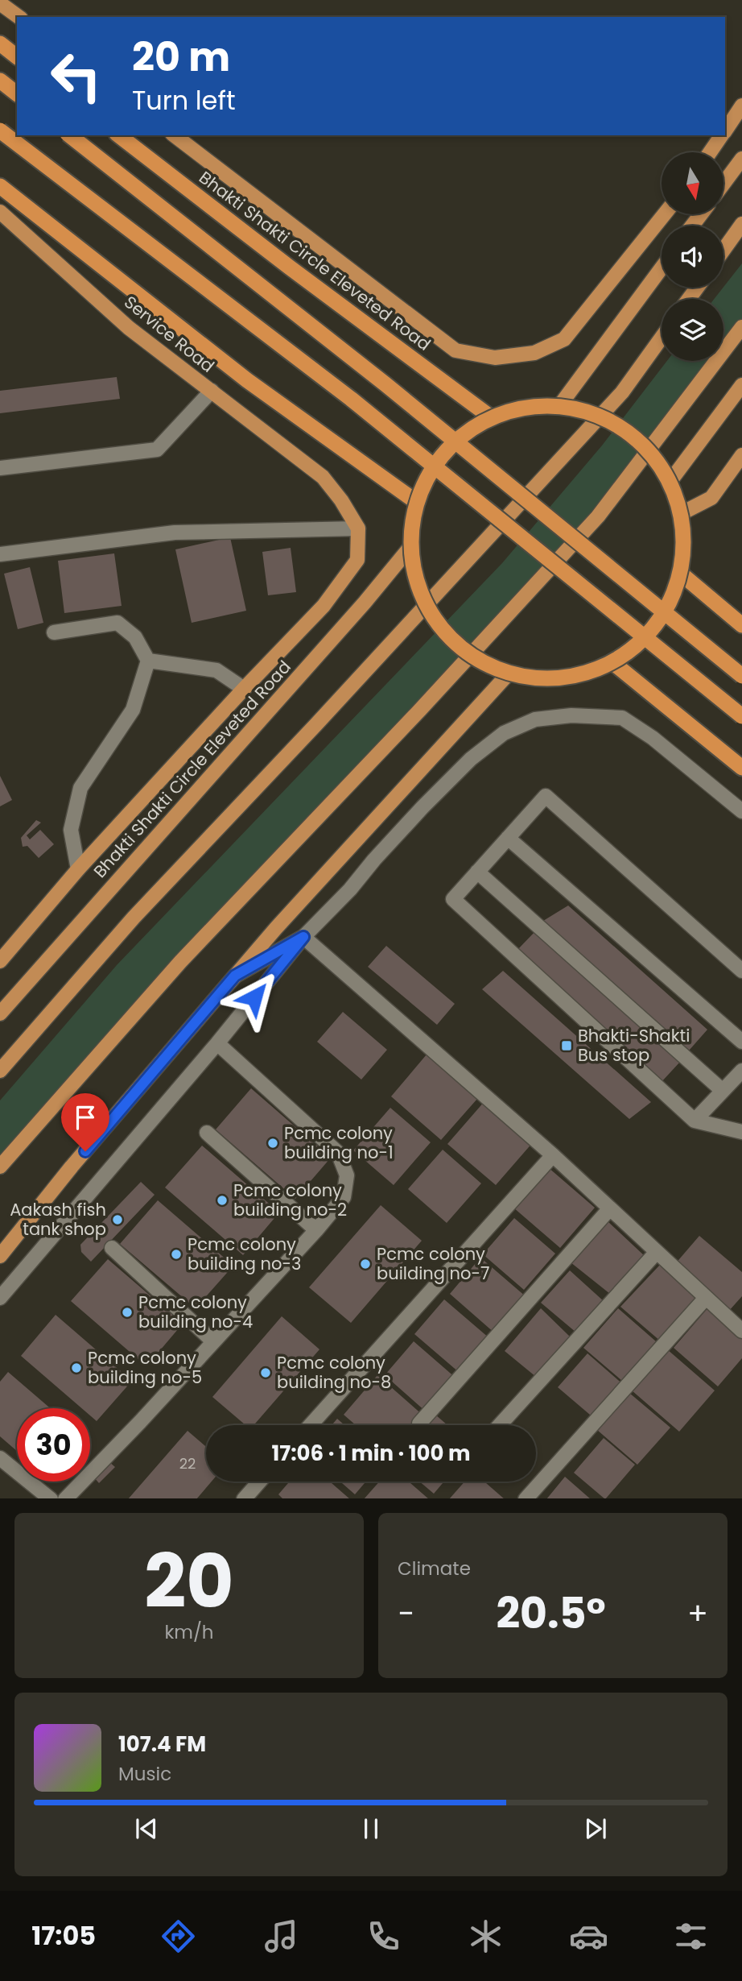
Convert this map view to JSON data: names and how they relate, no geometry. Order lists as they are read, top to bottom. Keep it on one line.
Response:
{"streets":{"highway":["Bhakti Shakti Circle Eleveted Road"],"main road":["Service Road"]},"places":{"transit":["Bhakti-Shakti Bus stop"],"other":["Pcmc colony building no-1","Pcmc colony building no-2","Aakash fish tank shop","Pcmc colony building no-3","Pcmc colony building no-7","Pcmc colony building no-4","Pcmc colony building no-5","Pcmc colony building no-8"]},"house_numbers":["22"],"north":"bottom","page":{"turn":["20 m","Turn left"],"limit":"30","trip":"17:06 · 1 min · 100 m","tile":[["20","km/h"],"Climate"],"heat":["−","20.5°","+"],"song":["107.4 FM","Music"],"tabs":"17:05"}}
